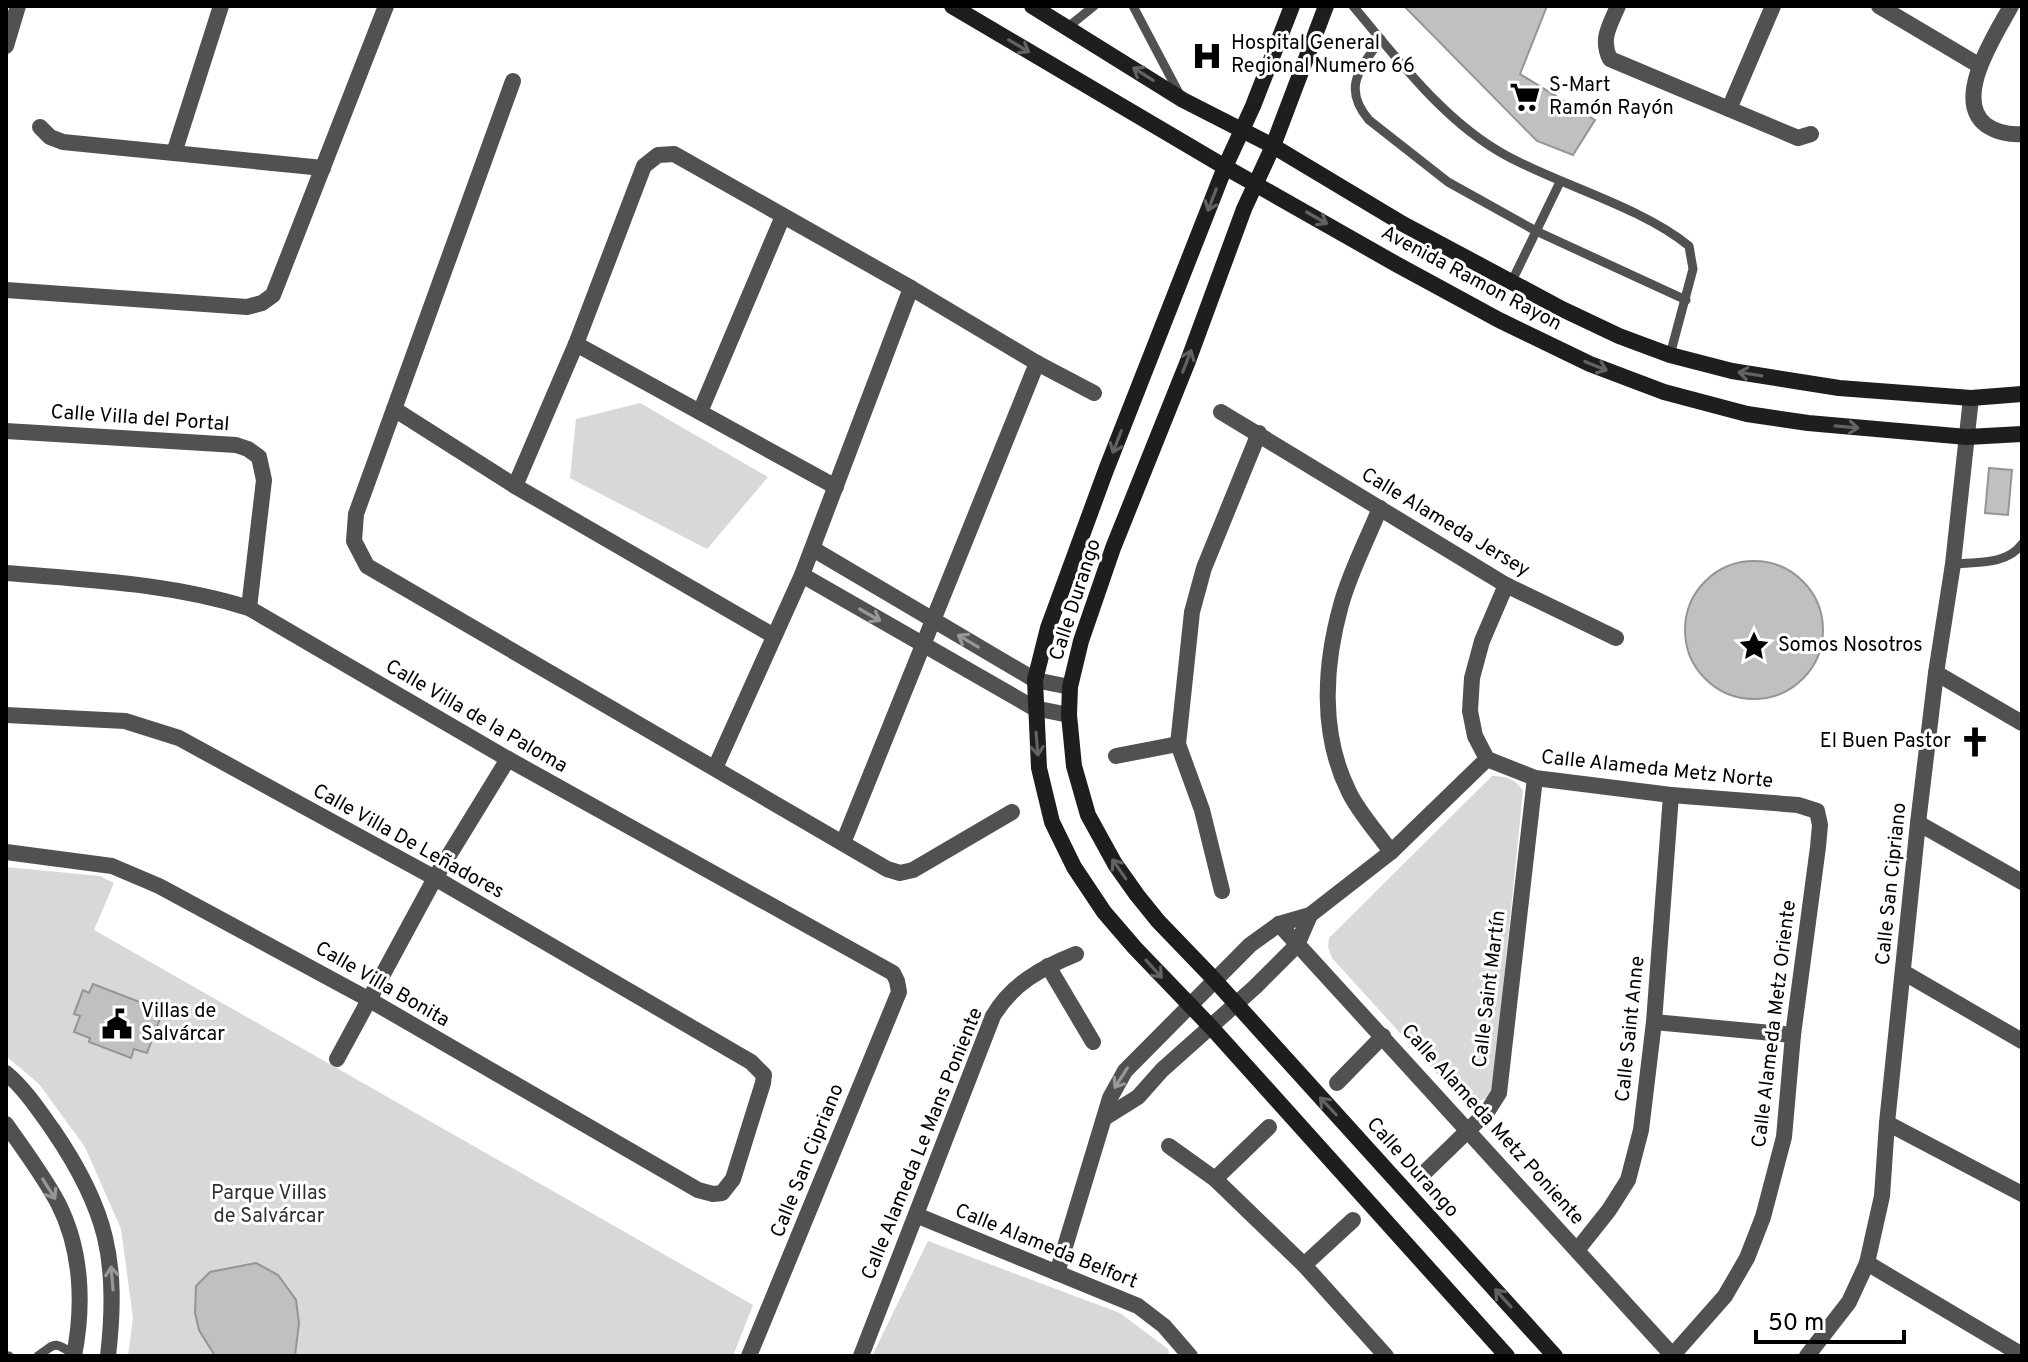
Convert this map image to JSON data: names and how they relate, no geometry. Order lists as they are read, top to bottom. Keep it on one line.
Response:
{"streets":{"main road":["Avenida Ramon Rayon","Calle Durango"],"street":["Calle Villa del Portal","Calle Alameda Jersey","Calle Villa de la Paloma","Calle Alameda Metz Norte","Calle Villa De Leñadores","Calle San Cipriano","Calle Villa Bonita","Calle Saint Martín","Calle Alameda Metz Oriente","Calle Saint Anne","Calle Alameda Metz Poniente","Calle Alameda Le Mans Poniente","Calle Alameda Belfort"]},"crossings":[["Avenida Ramon Rayon","Calle Durango"],["Avenida Ramon Rayon","Calle San Cipriano"],["Calle Villa del Portal","Calle Villa de la Paloma"],["Calle Villa de la Paloma","Calle San Cipriano"],["Calle Alameda Metz Norte","Calle Saint Martín"],["Calle Alameda Metz Norte","Calle Alameda Metz Oriente"],["Calle Alameda Metz Norte","Calle Saint Anne"],["Calle Villa De Leñadores","Calle Villa Bonita"],["Calle Saint Martín","Calle Alameda Metz Poniente"],["Calle Alameda Metz Oriente","Calle Alameda Metz Poniente"],["Calle Saint Anne","Calle Alameda Metz Poniente"],["Calle Alameda Le Mans Poniente","Calle Alameda Belfort"]],"parks":["Parque Villas de Salvárcar"],"places":{"hospital":["Hospital General Regional Numero 66"],"supermarket":["S-Mart Ramón Rayón"],"place":["Somos Nosotros"],"church":["El Buen Pastor"],"public building":["Villas de Salvárcar"]},"scale_bar":"50 m"}
